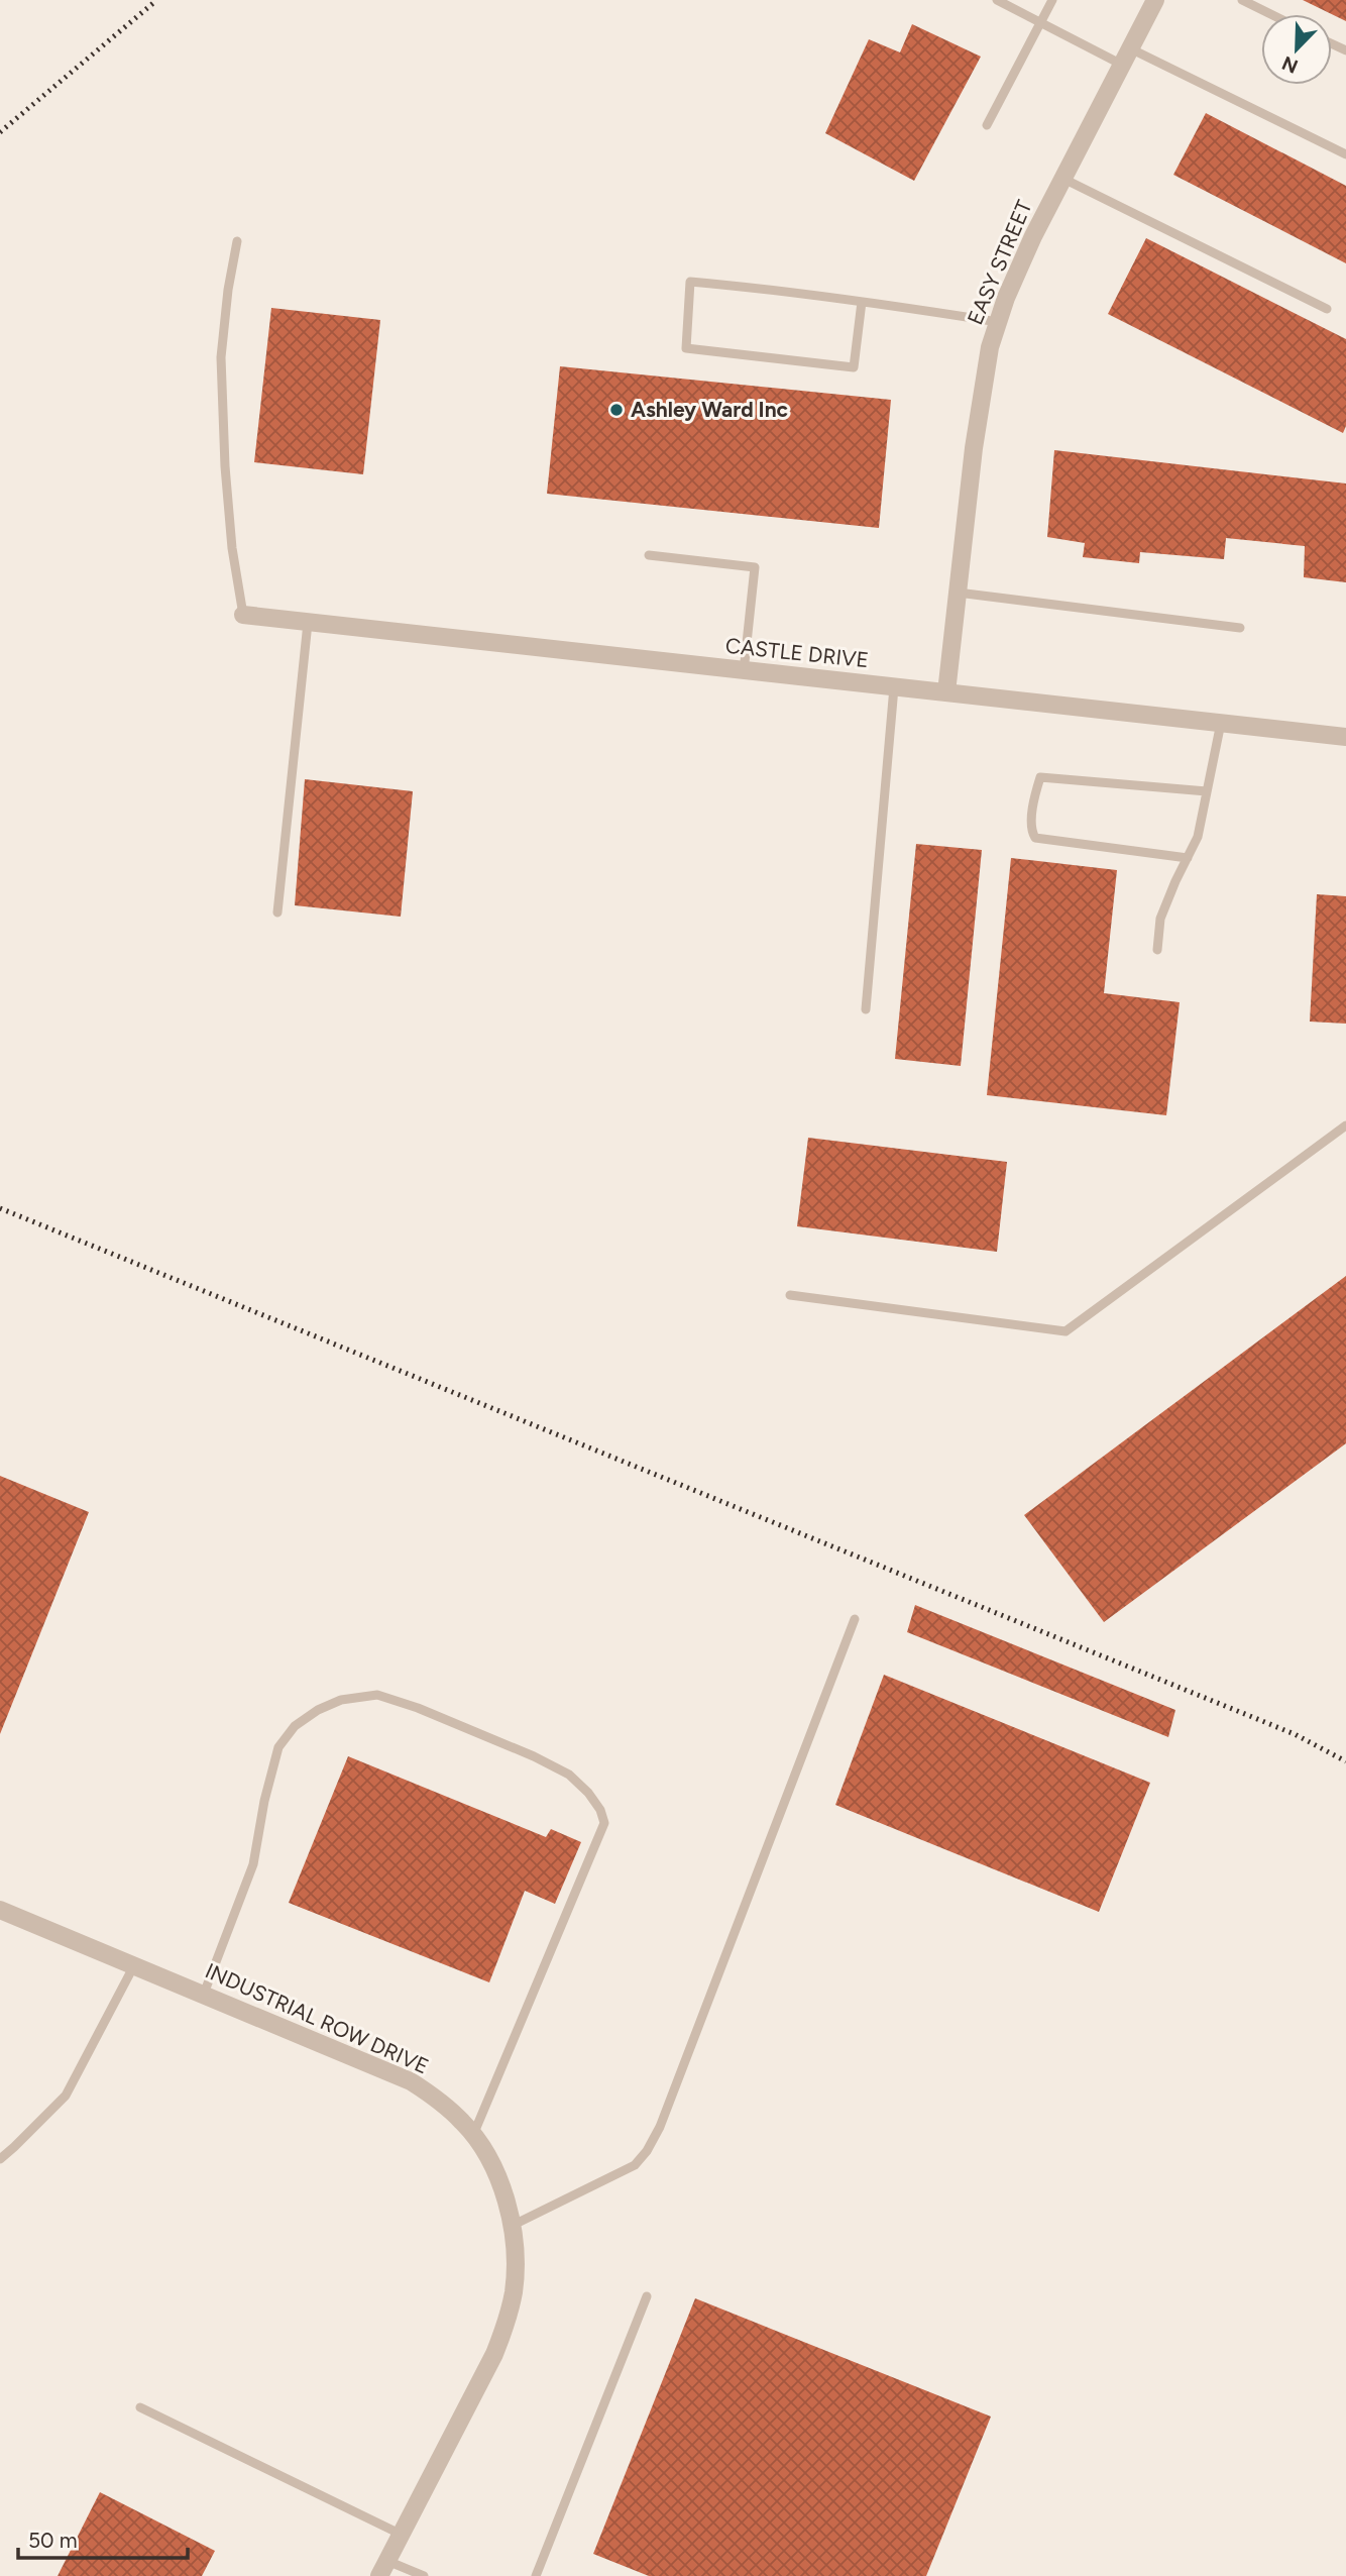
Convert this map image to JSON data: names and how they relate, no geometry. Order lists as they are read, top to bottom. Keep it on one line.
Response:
{"streets":{"street":["EASY STREET","CASTLE DRIVE","INDUSTRIAL ROW DRIVE"]},"crossings":[["EASY STREET","CASTLE DRIVE"]],"places":["Ashley Ward Inc"],"scale_bar":"50 m","north":"bottom left"}
